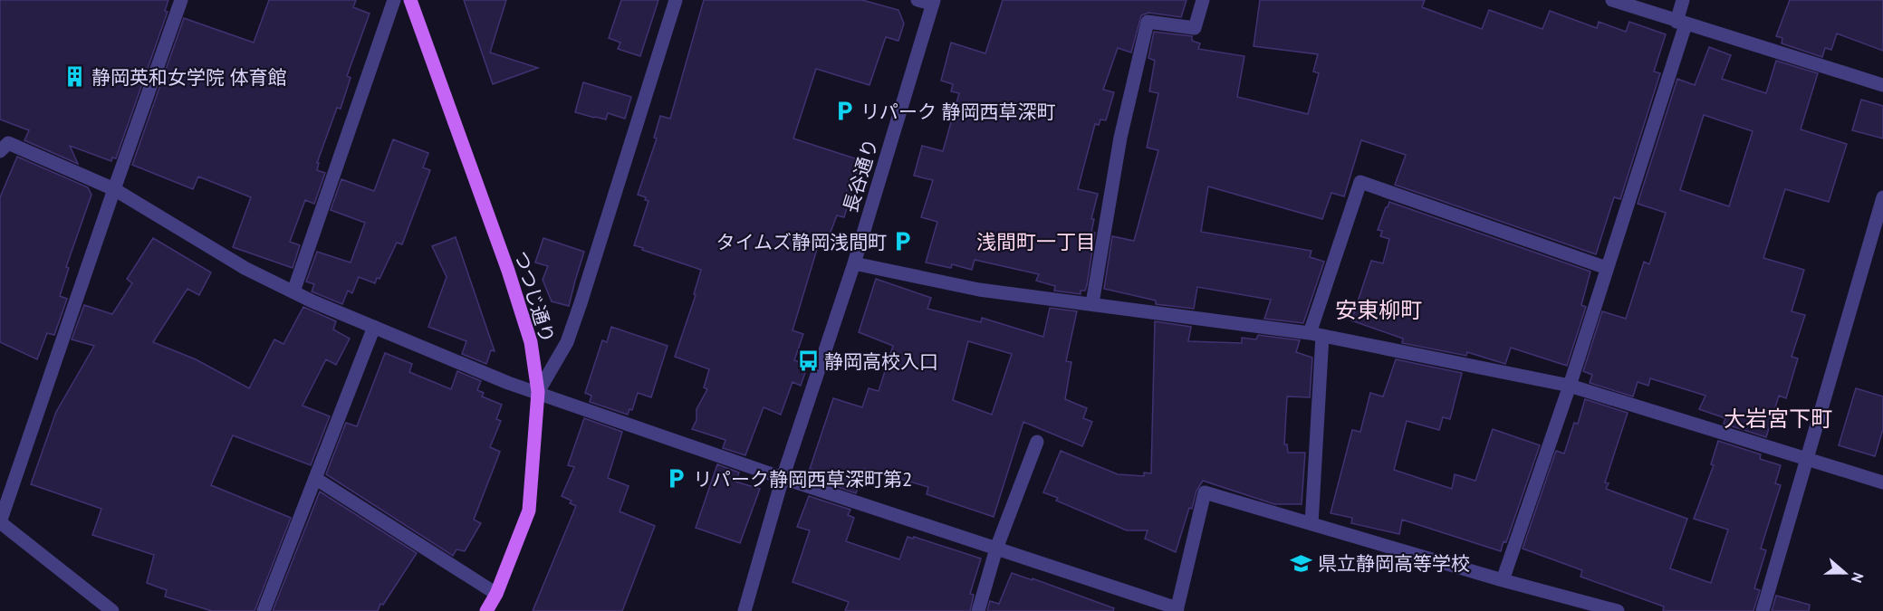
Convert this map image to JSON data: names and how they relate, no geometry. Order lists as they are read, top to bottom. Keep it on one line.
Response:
{"streets":{"main road":["つつじ通り"],"street":["長谷通り"]},"districts":["浅間町一丁目","安東柳町","大岩宮下町"],"places":{"building":["静岡英和女学院 体育館"],"parking":["リパーク 静岡西草深町","タイムズ静岡浅間町","リパーク静岡西草深町第2"],"bus stop":["静岡高校入口"],"school or university":["県立静岡高等学校"]},"north":"right"}
